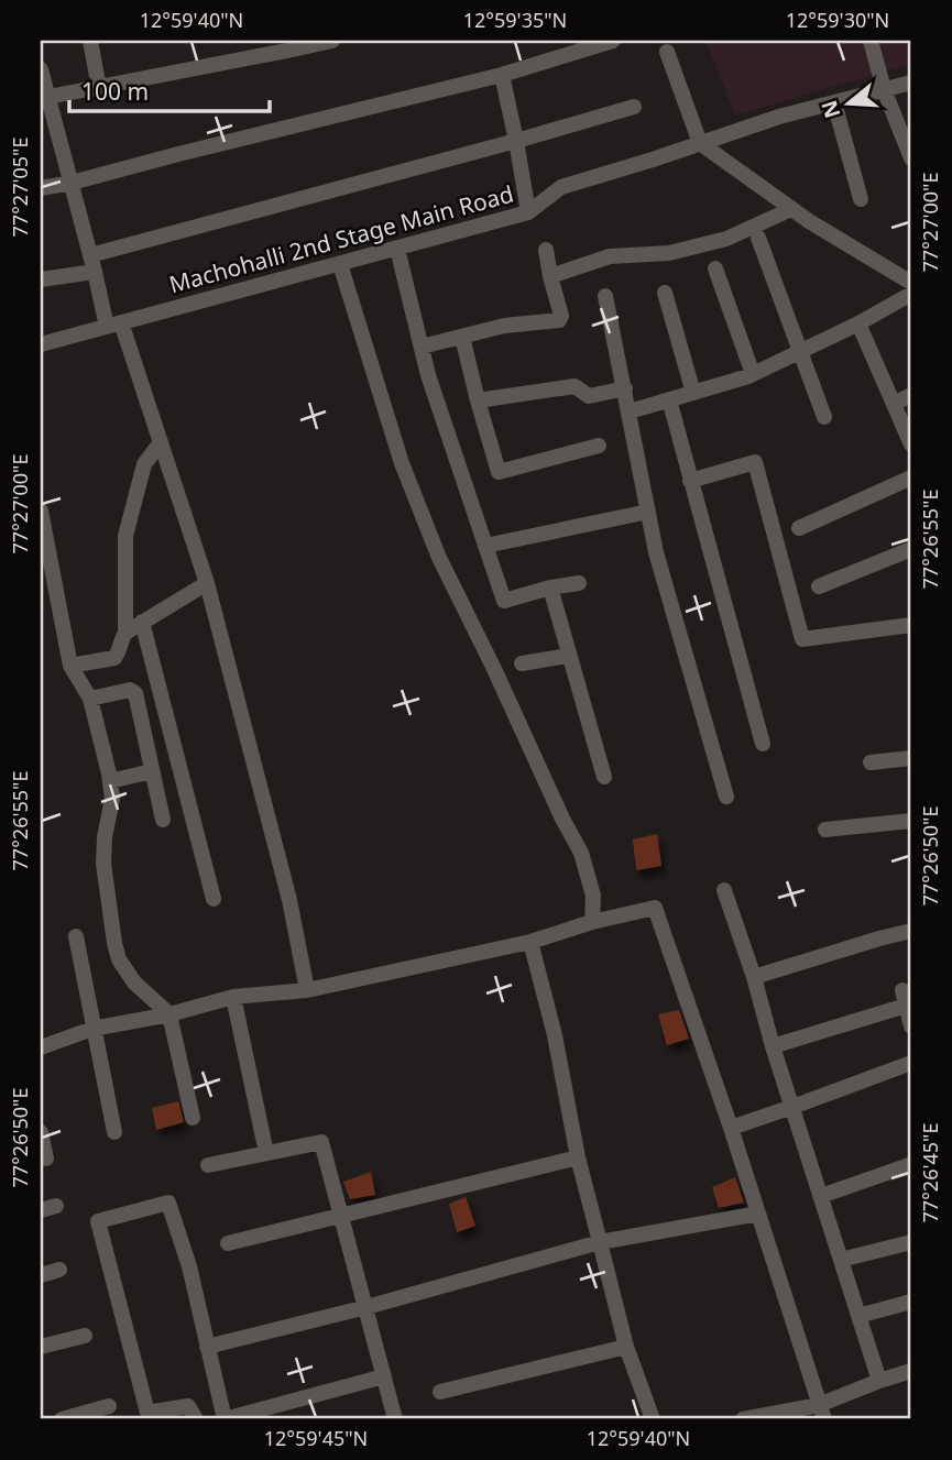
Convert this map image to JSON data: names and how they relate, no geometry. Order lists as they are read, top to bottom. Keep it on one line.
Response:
{"streets":{"street":["Machohalli 2nd Stage Main Road"]},"scale_bar":"100 m","north":"left","coordinates":["12°59'40\"N","12°59'35\"N","12°59'30\"N","77°27'05\"E","77°27'00\"E","77°26'55\"E","77°26'50\"E","77°26'45\"E","12°59'45\"N"]}
